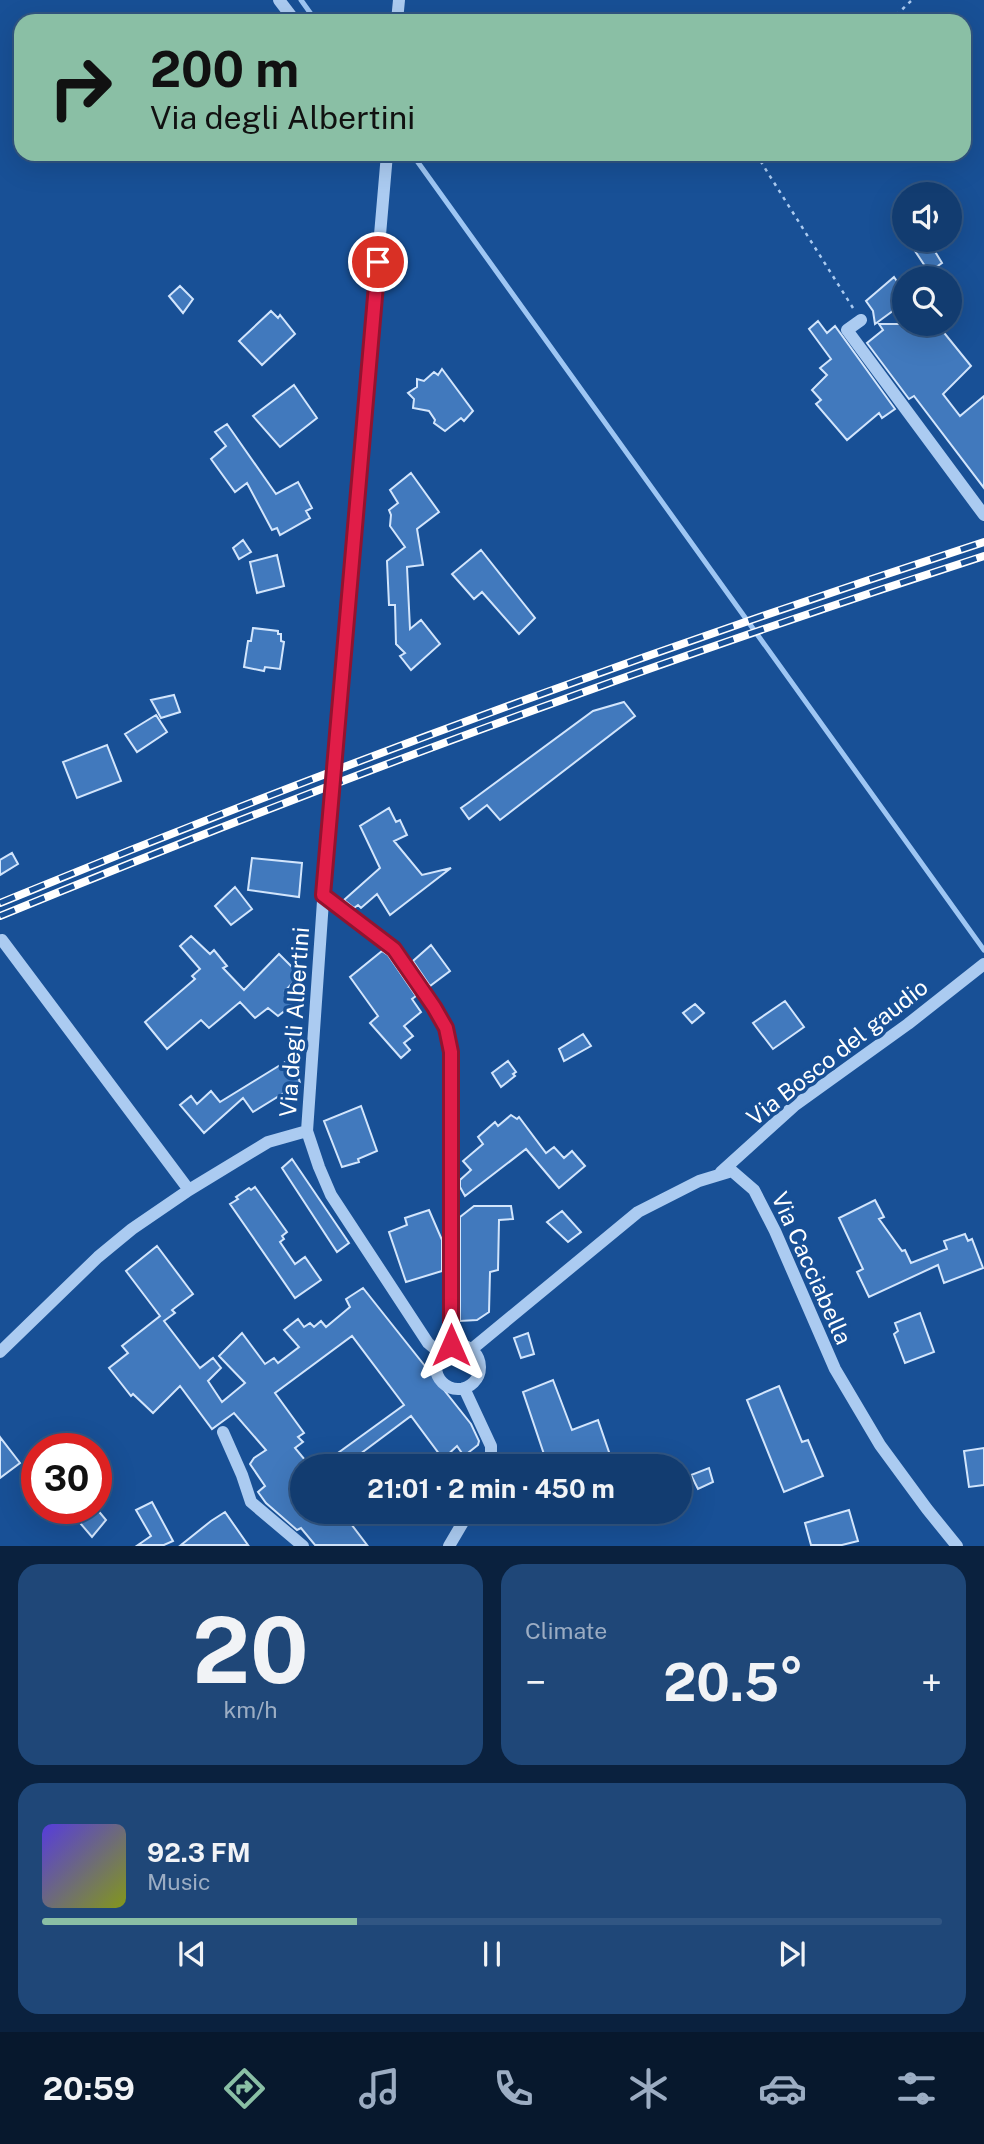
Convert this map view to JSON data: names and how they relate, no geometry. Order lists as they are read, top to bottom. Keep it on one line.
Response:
{"streets":{"street":["Via degli Albertini","Via Bosco del gaudio","Via Cacciabella"]},"crossings":[["Via Bosco del gaudio","Via Cacciabella"]],"page":{"turn":["200 m","Via degli Albertini"],"limit":"30","trip":"21:01 · 2 min · 450 m","tile":[["20","km/h"],"Climate"],"heat":["−","20.5°","+"],"song":["92.3 FM","Music"],"tabs":"20:59"}}
